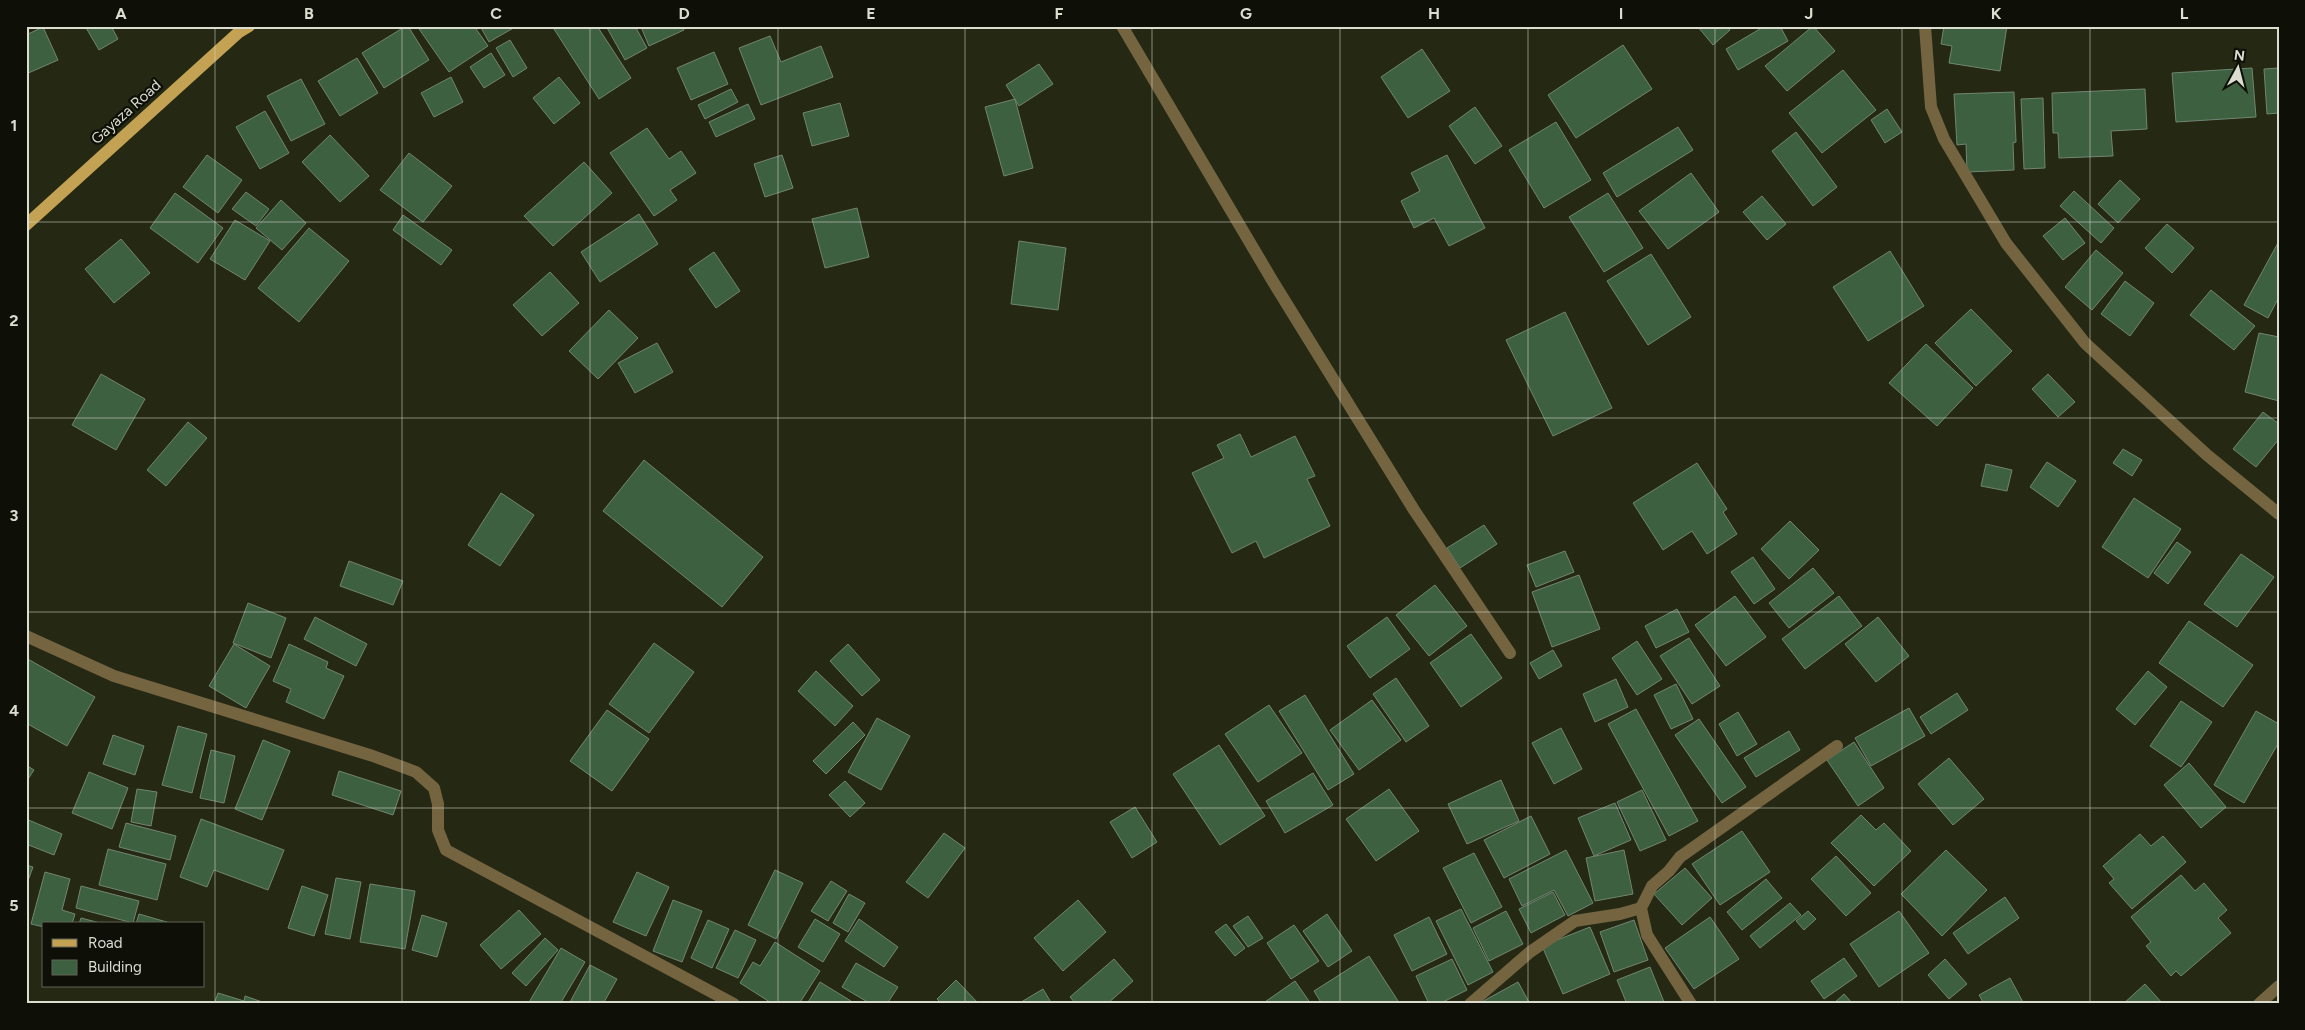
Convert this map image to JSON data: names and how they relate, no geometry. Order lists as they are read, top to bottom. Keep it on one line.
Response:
{"streets":{"main road":["Gayaza Road"]},"legend":["Road","Building"],"north":"top","grid":{"columns":["A","B","C","D","E","F","G","H","I","J","K","L"],"rows":["1","2","3","4","5"]}}
